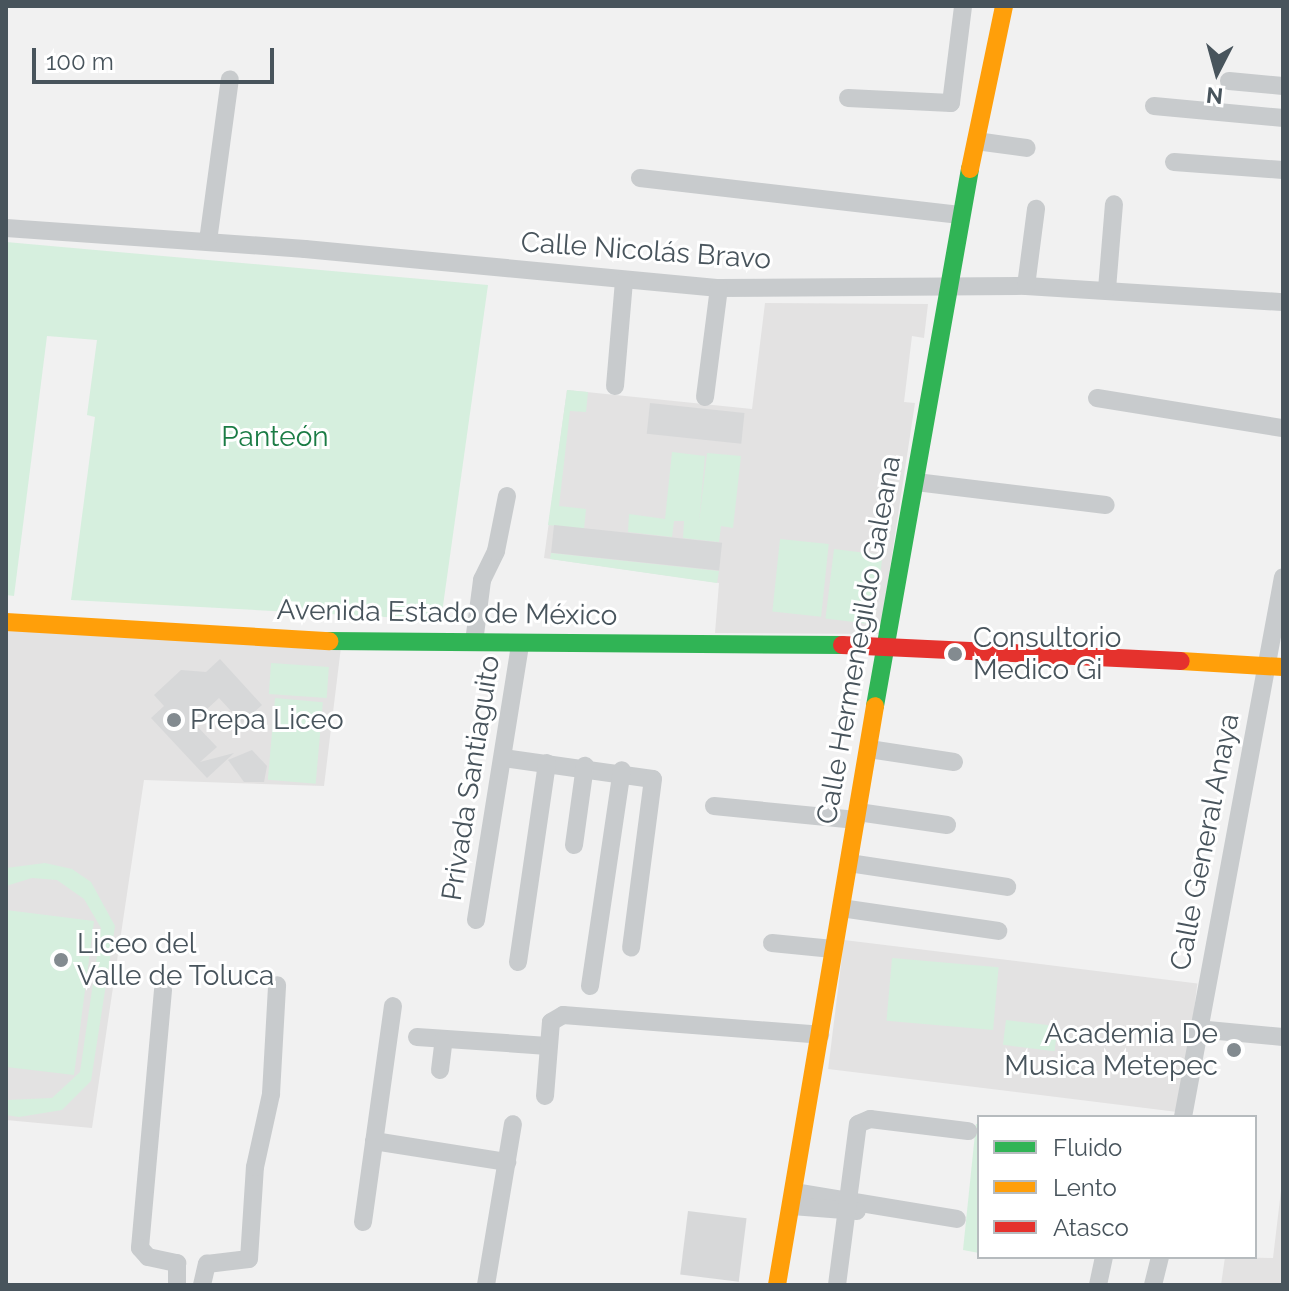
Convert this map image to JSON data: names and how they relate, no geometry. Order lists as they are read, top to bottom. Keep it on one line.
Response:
{"streets":{"street":["Calle Nicolás Bravo","Avenida Estado de México","Calle Hermenegildo Galeana","Privada Santiaguito","Calle General Anaya"]},"crossings":[["Calle Nicolás Bravo","Calle Hermenegildo Galeana"],["Avenida Estado de México","Calle Hermenegildo Galeana"],["Avenida Estado de México","Privada Santiaguito"]],"parks":["Panteón"],"places":["Consultorio Medico Gi","Prepa Liceo","Liceo del Valle de Toluca","Academia De Musica Metepec"],"legend":["Fluido","Lento","Atasco"],"scale_bar":"100 m","north":"bottom"}
